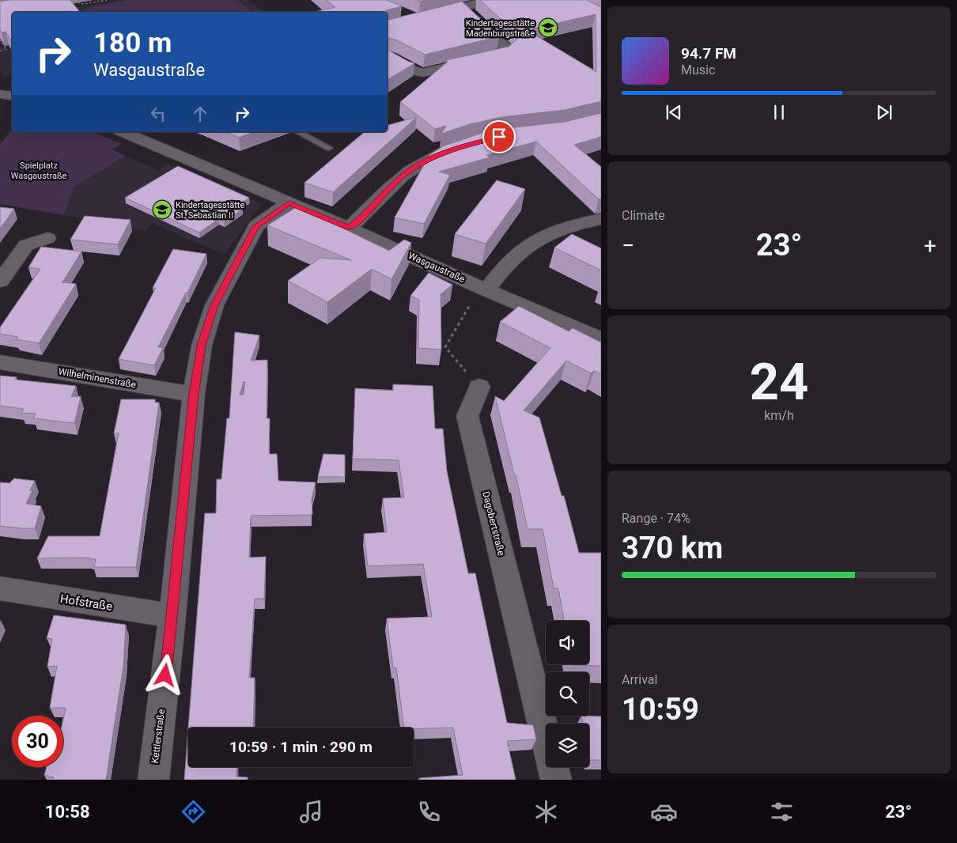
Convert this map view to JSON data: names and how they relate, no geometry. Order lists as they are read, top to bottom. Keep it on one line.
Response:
{"streets":{"street":["Wasgaustraße","Wilhelminenstraße","Dagobertstraße","Hofstraße","Kettlerstraße"]},"crossings":[["Wasgaustraße","Kettlerstraße"],["Wilhelminenstraße","Kettlerstraße"],["Hofstraße","Kettlerstraße"]],"parks":["Spielplatz Wasgaustraße"],"places":{"school or university":["Kindertagesstätte Madenburgstraße","Kindertagesstätte St. Sebastian II"]},"page":{"turn":["180 m","Wasgaustraße"],"song":["94.7 FM","Music"],"tile":["Climate",["24","km/h"],["Range · 74%","370 km"],["Arrival","10:59"]],"heat":["−","23°","+"],"limit":"30","trip":"10:59 · 1 min · 290 m","tabs":["10:58","23°"]}}
